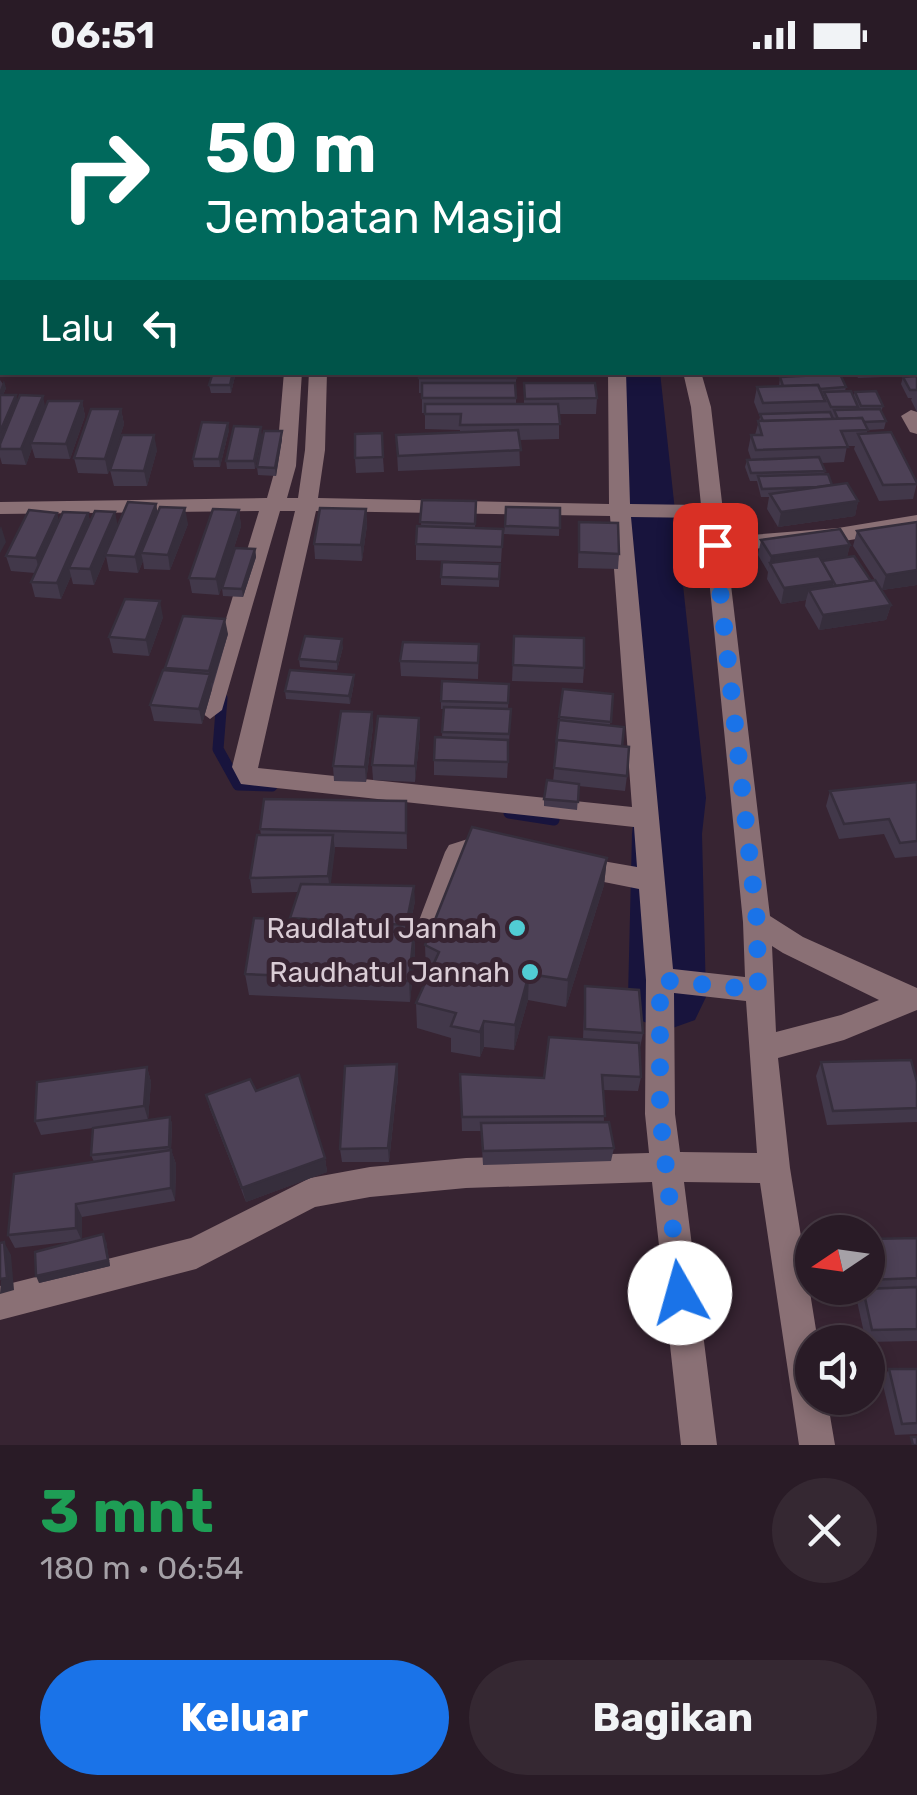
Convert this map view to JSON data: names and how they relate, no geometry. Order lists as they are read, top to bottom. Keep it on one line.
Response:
{"places":["Raudlatul Jannah","Raudhatul Jannah"],"north":"left","page":{"status":"06:51","turn":["50 m","Jembatan Masjid"],"then":"Lalu","heading":["3 mnt","180 m · 06:54"],"buttons":["Keluar","Bagikan"]}}
